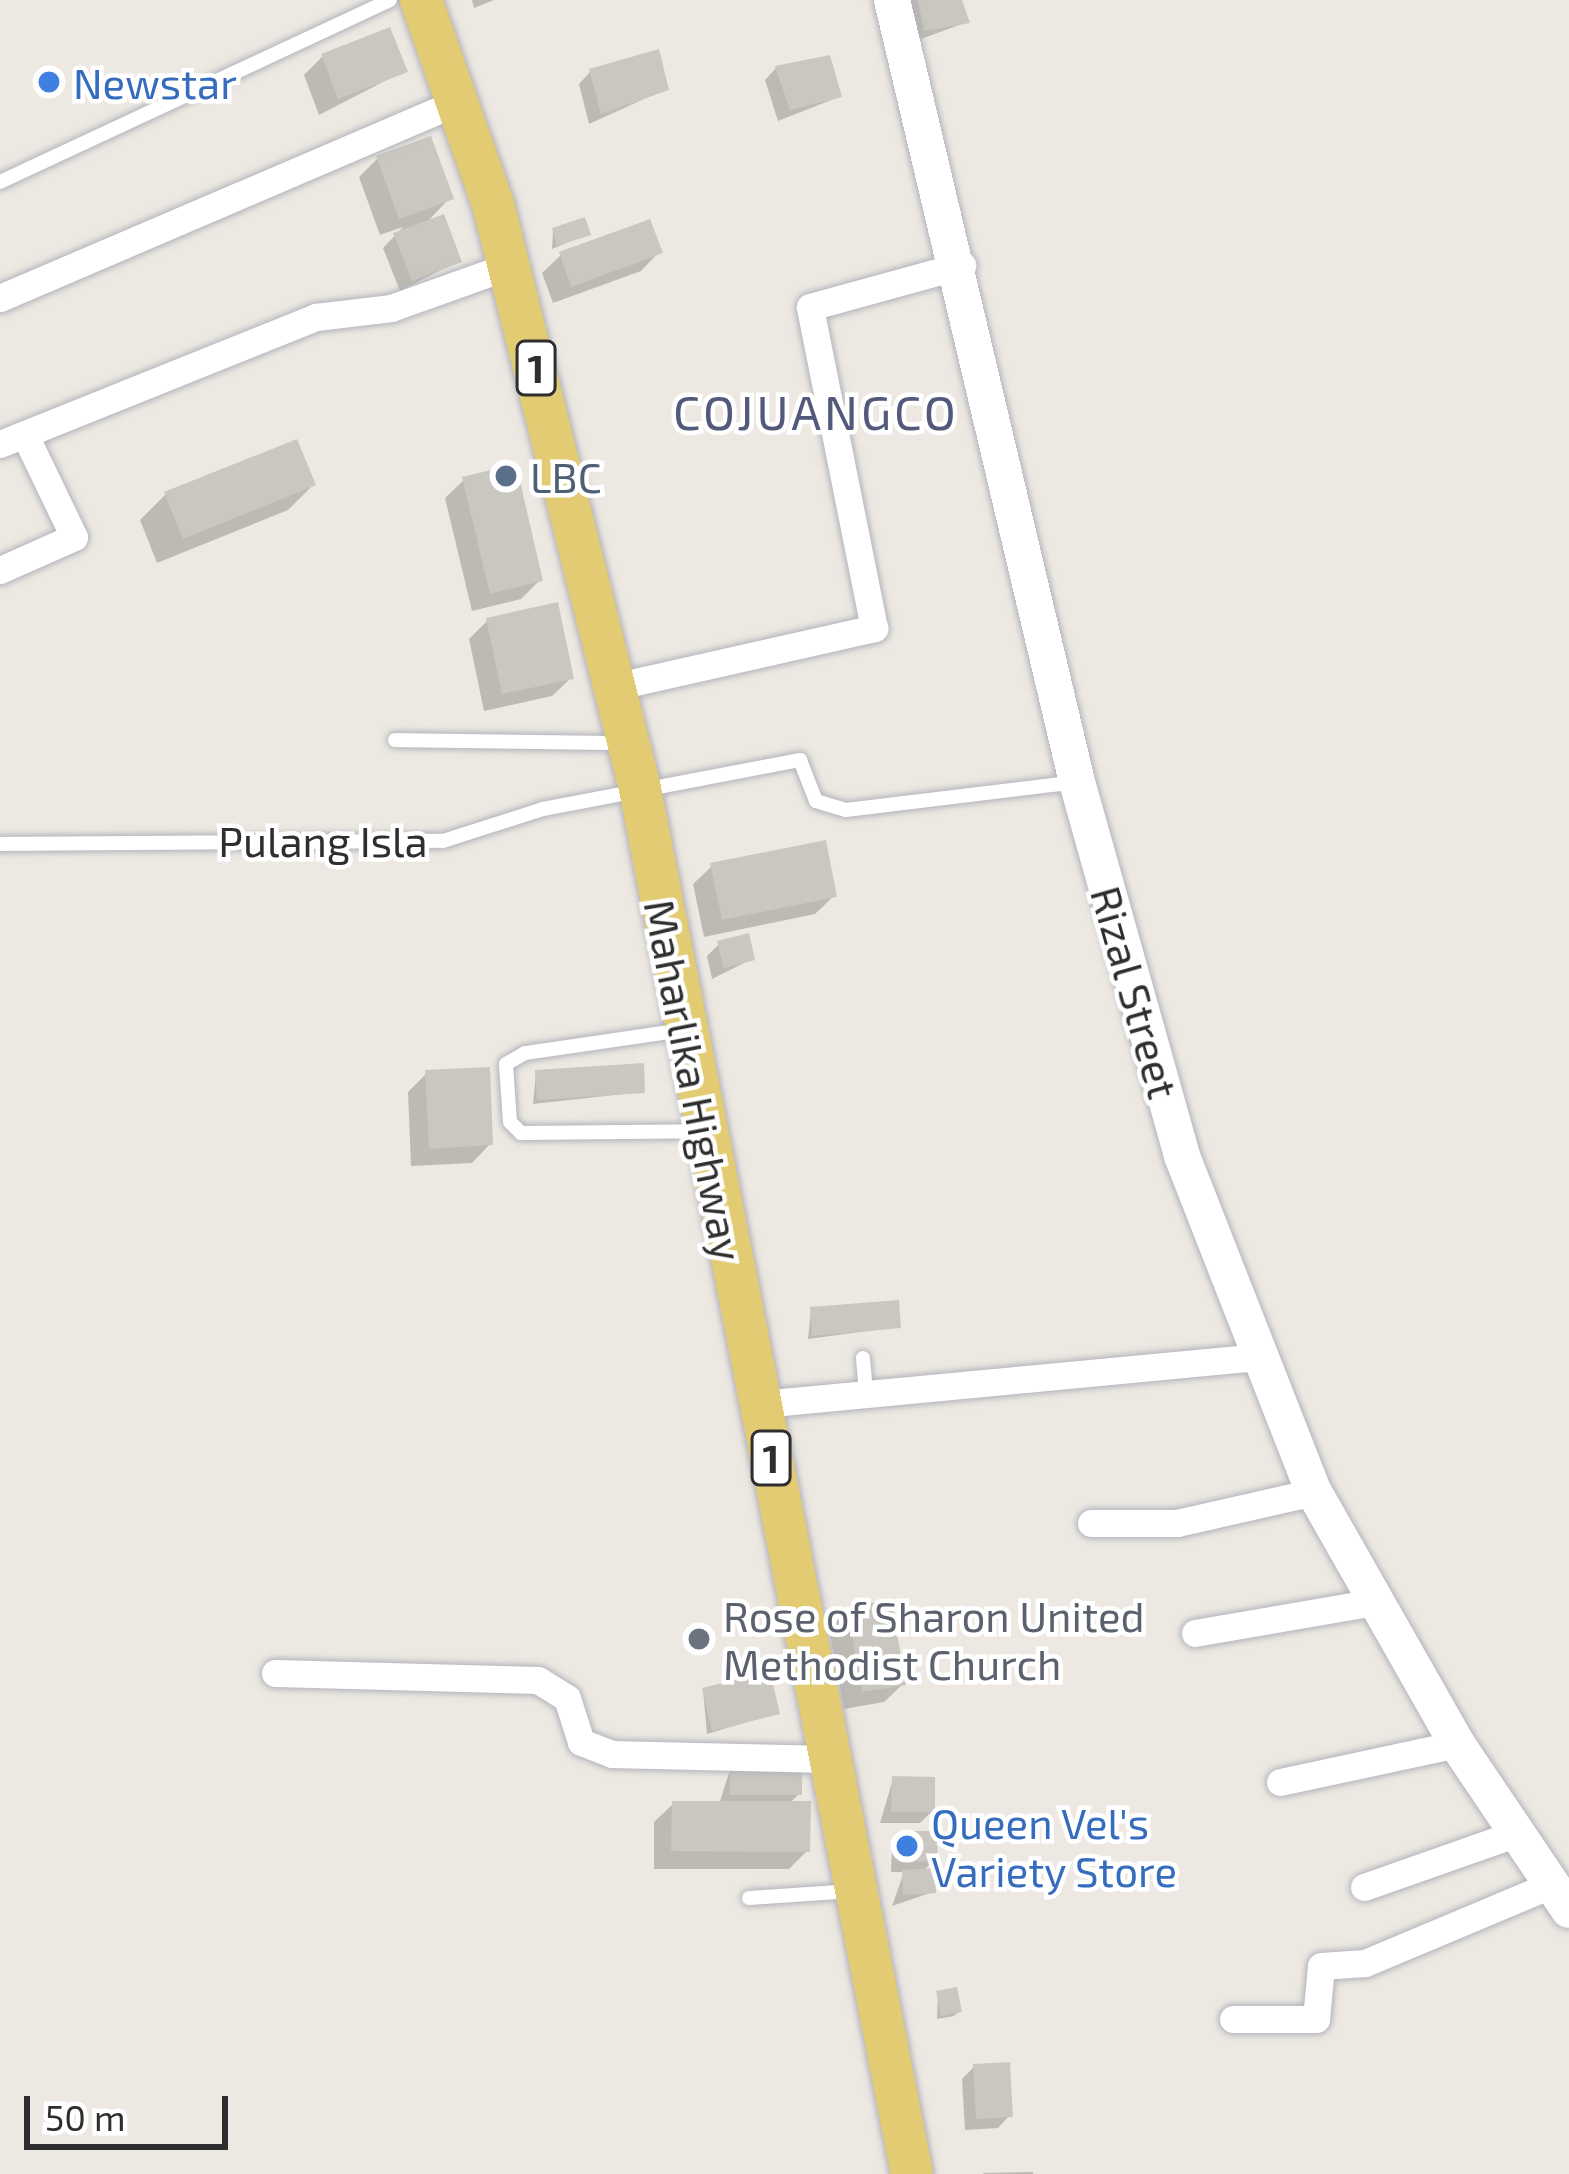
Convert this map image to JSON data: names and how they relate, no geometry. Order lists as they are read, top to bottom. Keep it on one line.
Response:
{"streets":{"main road":["1","Maharlika Highway"],"street":["Rizal Street"],"lane":["Pulang Isla"]},"crossings":[["Pulang Isla","Rizal Street"],["Pulang Isla","Maharlika Highway"]],"districts":["COJUANGCO"],"places":["Newstar","LBC","Rose of Sharon United Methodist Church","Queen Vel's Variety Store"],"scale_bar":"50 m"}
